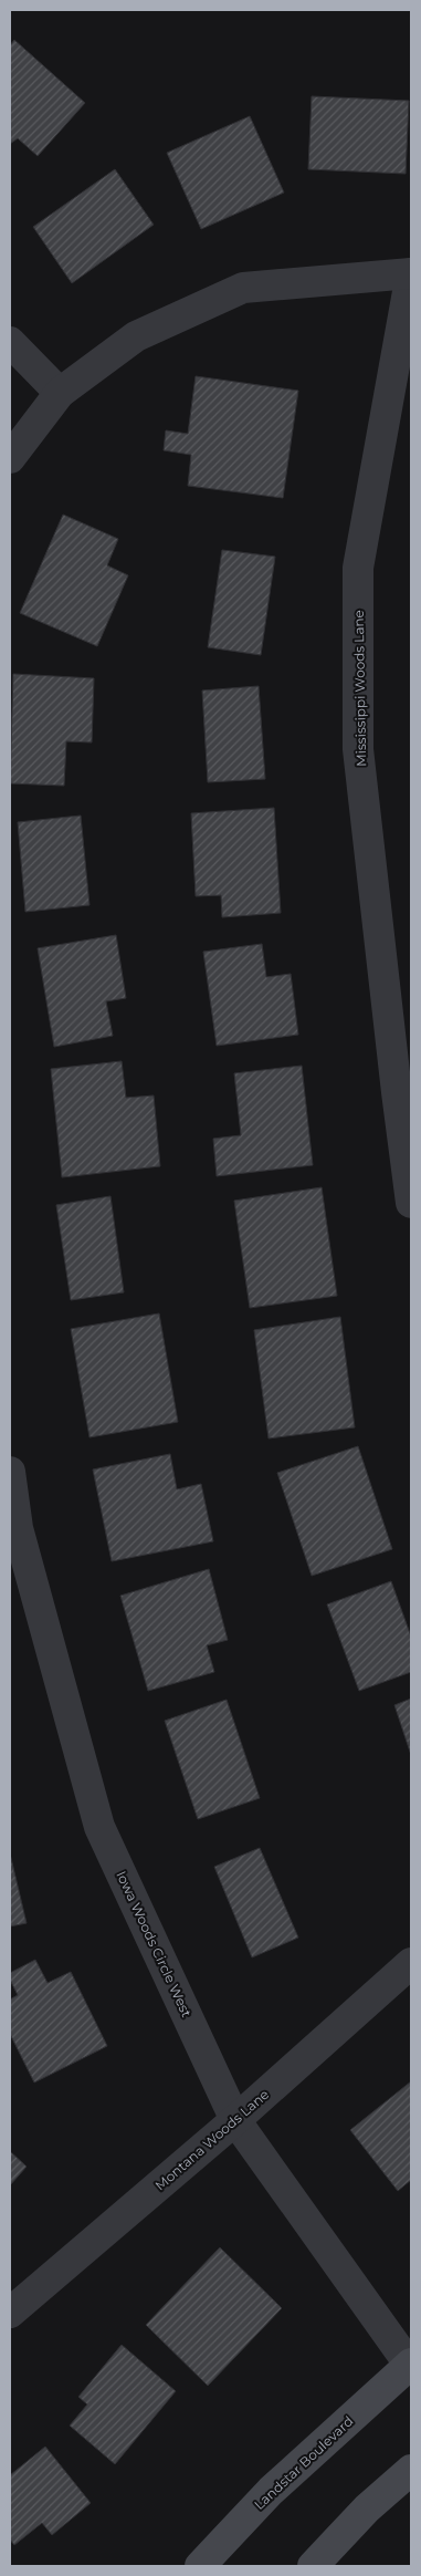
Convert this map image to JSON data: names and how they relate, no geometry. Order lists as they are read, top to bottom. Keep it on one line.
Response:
{"streets":{"street":["Mississippi Woods Lane","Iowa Woods Circle West","Montana Woods Lane","Landstar Boulevard"]},"crossings":[["Iowa Woods Circle West","Montana Woods Lane"],["Iowa Woods Circle West","Landstar Boulevard"]]}
